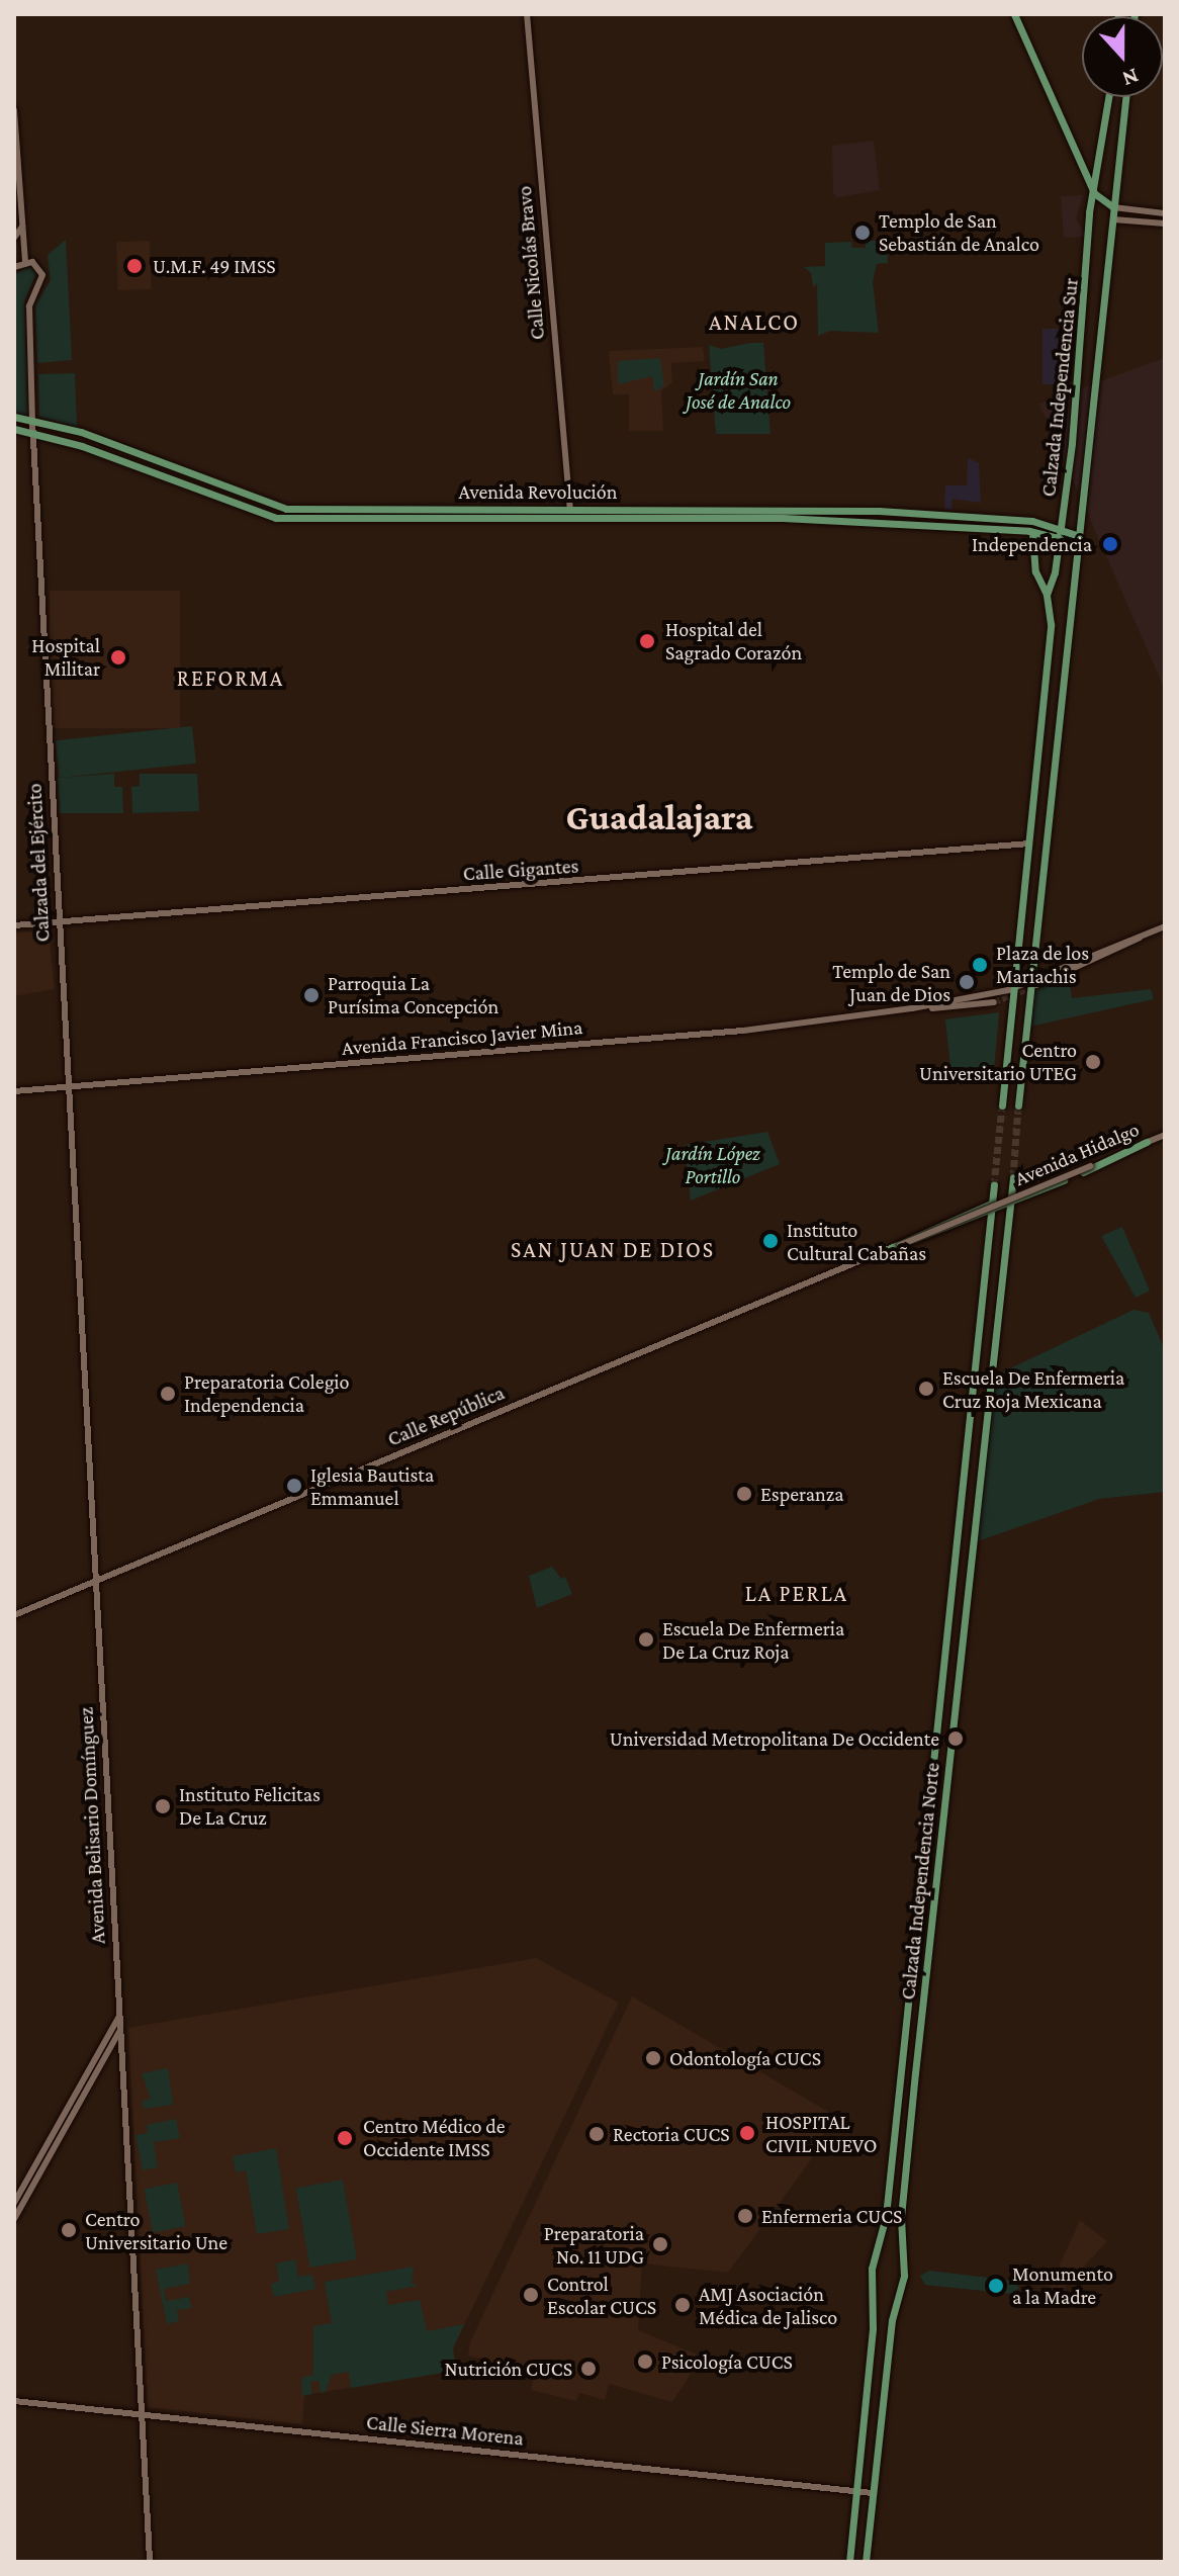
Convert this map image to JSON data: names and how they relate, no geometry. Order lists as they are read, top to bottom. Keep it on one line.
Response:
{"streets":{"main road":["Calle Nicolás Bravo","Calzada Independencia Sur","Avenida Revolución","Calzada del Ejército","Calle Gigantes","Avenida Francisco Javier Mina","Avenida Hidalgo","Calle República","Avenida Belisario Domínguez","Calzada Independencia Norte","Calle Sierra Morena"]},"crossings":[["Calle Nicolás Bravo","Avenida Revolución"],["Calzada Independencia Sur","Avenida Revolución"],["Calzada Independencia Sur","Calle Gigantes"],["Calzada Independencia Sur","Avenida Francisco Javier Mina"],["Avenida Revolución","Calzada del Ejército"],["Calzada del Ejército","Calle Gigantes"],["Calzada del Ejército","Avenida Francisco Javier Mina"],["Calzada del Ejército","Avenida Belisario Domínguez"],["Avenida Francisco Javier Mina","Avenida Belisario Domínguez"],["Avenida Hidalgo","Calzada Independencia Norte"],["Calle República","Avenida Belisario Domínguez"],["Avenida Belisario Domínguez","Calle Sierra Morena"],["Calzada Independencia Norte","Calle Sierra Morena"]],"districts":["ANALCO","REFORMA","Guadalajara","SAN JUAN DE DIOS","LA PERLA"],"parks":["Jardín San José de Analco","Jardín López Portillo"],"places":["Templo de San Sebastián de Analco","U.M.F. 49 IMSS","Independencia","Hospital del Sagrado Corazón","Hospital Militar","Plaza de los Mariachis","Templo de San Juan de Dios","Parroquia La Purísima Concepción","Centro Universitario UTEG","Instituto Cultural Cabañas","Escuela De Enfermeria Cruz Roja Mexicana","Preparatoria Colegio Independencia","Iglesia Bautista Emmanuel","Esperanza","Escuela De Enfermeria De La Cruz Roja","Universidad Metropolitana De Occidente","Instituto Felicitas De La Cruz","Odontología CUCS","HOSPITAL CIVIL NUEVO","Rectoria CUCS","Centro Médico de Occidente IMSS","Enfermeria CUCS","Centro Universitario Une","Preparatoria No. 11 UDG","Monumento a la Madre","Control Escolar CUCS","AMJ Asociación Médica de Jalisco","Psicología CUCS","Nutrición CUCS"],"north":"bottom"}
